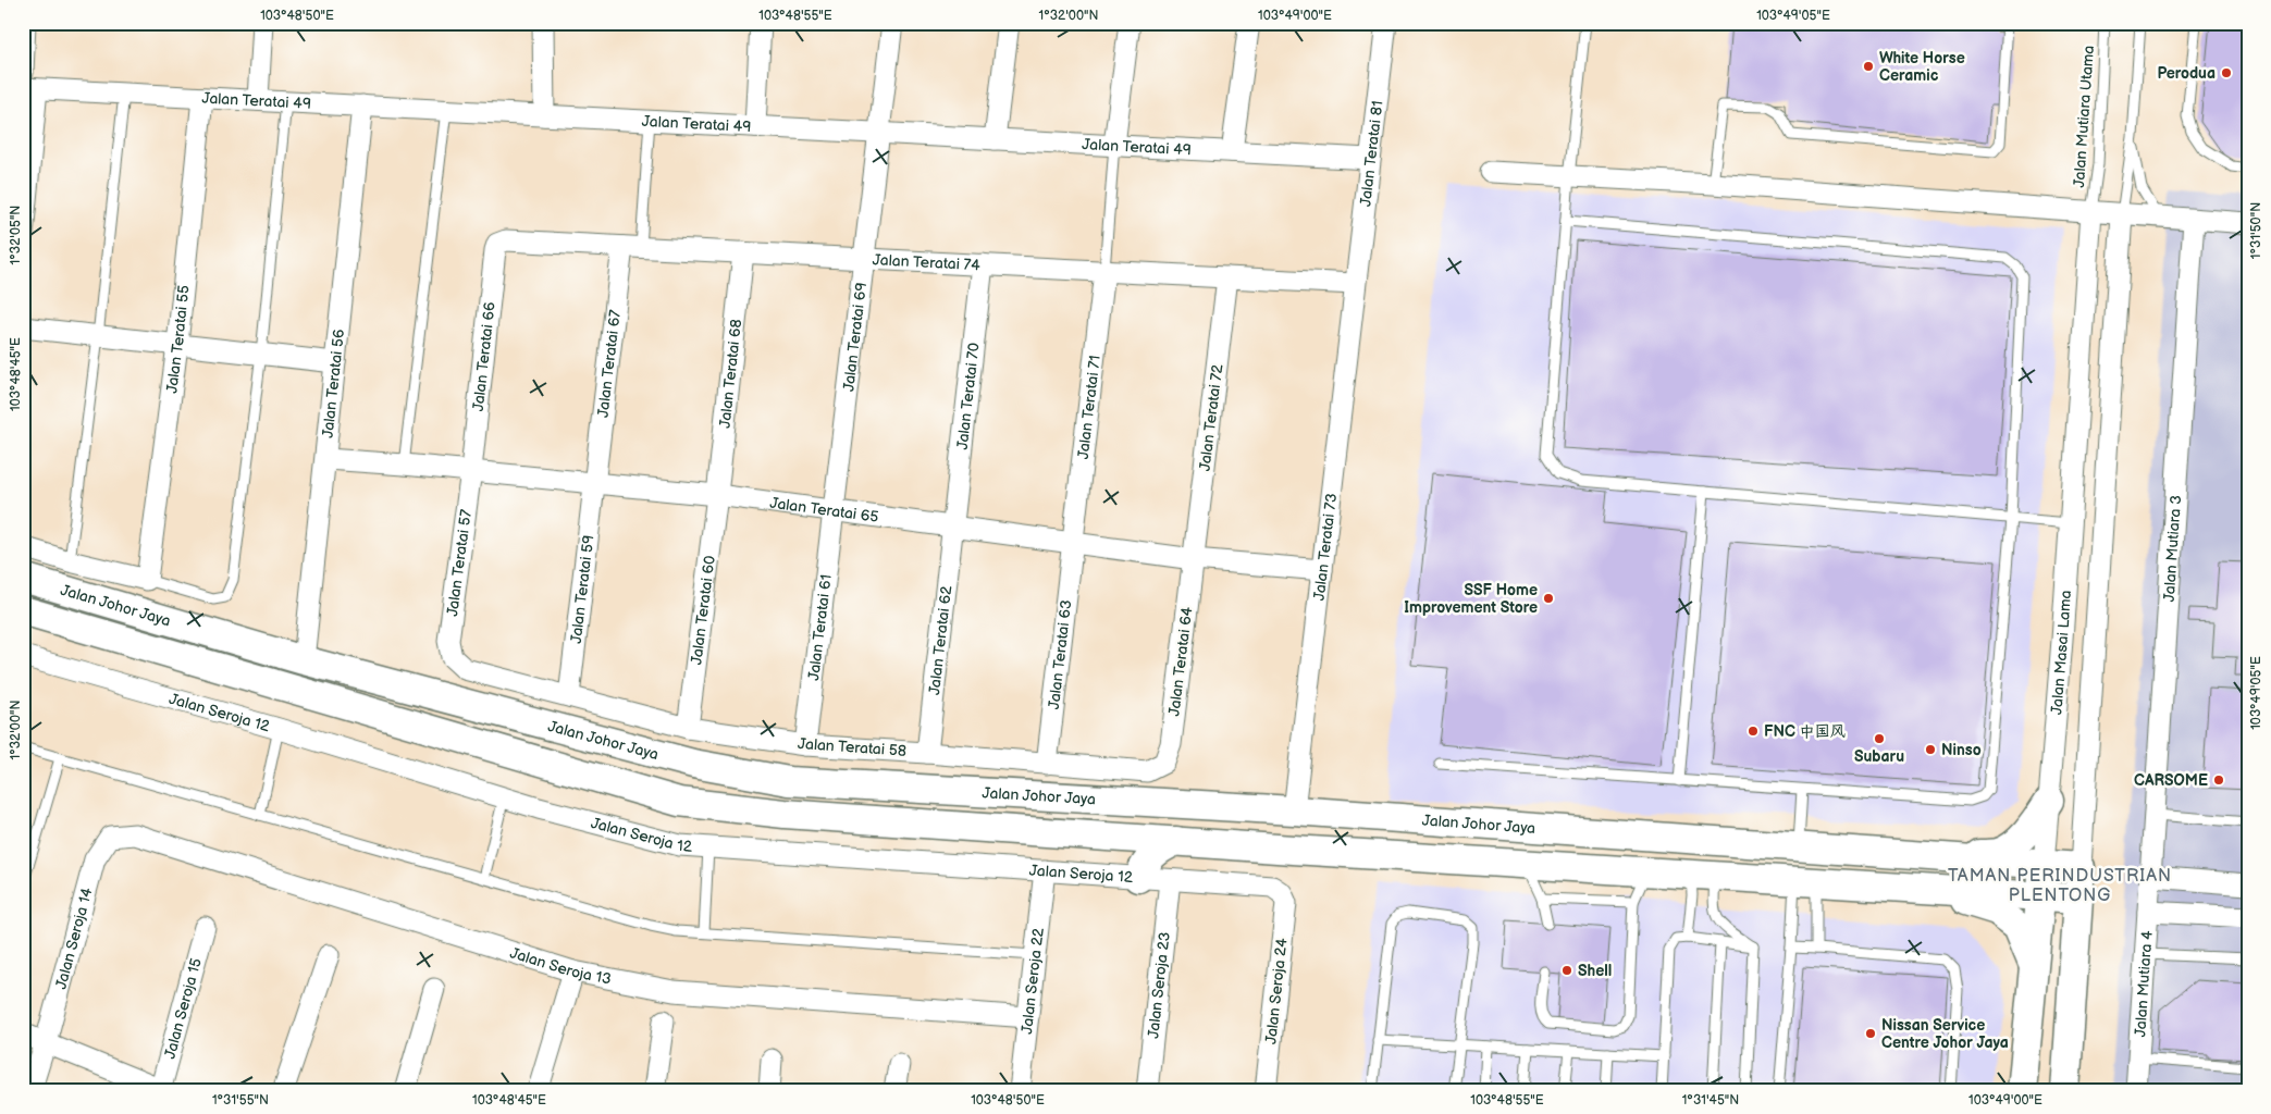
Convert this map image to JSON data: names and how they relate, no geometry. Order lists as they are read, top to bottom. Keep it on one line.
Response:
{"streets":{"main road":["Jalan Johor Jaya","Jalan Masai Lama"],"street":["Jalan Teratai 49","Jalan Teratai 81","Jalan Teratai 74","Jalan Teratai 69","Jalan Teratai 55","Jalan Teratai 66","Jalan Teratai 67","Jalan Teratai 68","Jalan Teratai 56","Jalan Teratai 70","Jalan Teratai 71","Jalan Teratai 72","Jalan Teratai 65","Jalan Teratai 73","Jalan Mutiara 3","Jalan Teratai 57","Jalan Teratai 59","Jalan Teratai 60","Jalan Teratai 61","Jalan Teratai 62","Jalan Teratai 63","Jalan Teratai 64","Jalan Seroja 12","Jalan Teratai 58","Jalan Seroja 14","Jalan Seroja 13","Jalan Seroja 22","Jalan Mutiara 4","Jalan Seroja 23","Jalan Seroja 24","Jalan Seroja 15"],"lane":["Jalan Mutiara Utama"]},"crossings":[["Jalan Teratai 49","Jalan Teratai 81"],["Jalan Teratai 49","Jalan Teratai 69"],["Jalan Teratai 49","Jalan Teratai 55"],["Jalan Teratai 49","Jalan Teratai 56"],["Jalan Mutiara Utama","Jalan Masai Lama"],["Jalan Teratai 81","Jalan Teratai 74"],["Jalan Teratai 81","Jalan Teratai 73"],["Jalan Teratai 74","Jalan Teratai 69"],["Jalan Teratai 74","Jalan Teratai 66"],["Jalan Teratai 74","Jalan Teratai 67"],["Jalan Teratai 74","Jalan Teratai 68"],["Jalan Teratai 74","Jalan Teratai 70"],["Jalan Teratai 74","Jalan Teratai 71"],["Jalan Teratai 74","Jalan Teratai 72"],["Jalan Teratai 74","Jalan Teratai 73"],["Jalan Teratai 69","Jalan Teratai 65"],["Jalan Teratai 69","Jalan Teratai 61"],["Jalan Teratai 66","Jalan Teratai 65"],["Jalan Teratai 66","Jalan Teratai 57"],["Jalan Teratai 67","Jalan Teratai 65"],["Jalan Teratai 67","Jalan Teratai 59"],["Jalan Teratai 68","Jalan Teratai 65"],["Jalan Teratai 68","Jalan Teratai 60"],["Jalan Teratai 56","Jalan Teratai 65"],["Jalan Teratai 56","Jalan Johor Jaya"],["Jalan Teratai 70","Jalan Teratai 65"],["Jalan Teratai 70","Jalan Teratai 62"],["Jalan Teratai 71","Jalan Teratai 65"],["Jalan Teratai 71","Jalan Teratai 63"],["Jalan Teratai 72","Jalan Teratai 65"],["Jalan Teratai 72","Jalan Teratai 64"],["Jalan Teratai 65","Jalan Teratai 73"],["Jalan Teratai 65","Jalan Teratai 57"],["Jalan Teratai 65","Jalan Teratai 59"],["Jalan Teratai 65","Jalan Teratai 60"],["Jalan Teratai 65","Jalan Teratai 61"],["Jalan Teratai 65","Jalan Teratai 62"],["Jalan Teratai 65","Jalan Teratai 63"],["Jalan Teratai 65","Jalan Teratai 64"],["Jalan Teratai 73","Jalan Johor Jaya"],["Jalan Mutiara 3","Jalan Mutiara 4"],["Jalan Teratai 57","Jalan Teratai 58"],["Jalan Teratai 59","Jalan Teratai 58"],["Jalan Johor Jaya","Jalan Masai Lama"],["Jalan Teratai 60","Jalan Teratai 58"],["Jalan Teratai 61","Jalan Teratai 58"],["Jalan Teratai 62","Jalan Teratai 58"],["Jalan Teratai 63","Jalan Teratai 58"],["Jalan Teratai 64","Jalan Teratai 58"],["Jalan Seroja 12","Jalan Seroja 22"],["Jalan Seroja 12","Jalan Seroja 23"],["Jalan Seroja 12","Jalan Seroja 24"],["Jalan Seroja 14","Jalan Seroja 13"],["Jalan Seroja 13","Jalan Seroja 22"]],"districts":["TAMAN PERINDUSTRIAN PLENTONG"],"places":["White Horse Ceramic","Perodua","SSF Home Improvement Store","FNC 中国风","Subaru","Ninso","CARSOME","Shell","Nissan Service Centre Johor Jaya"],"coordinates":["103°48'50\"E","103°48'55\"E","1°32'00\"N","103°49'00\"E","103°49'05\"E","1°31'50\"N","1°32'05\"N","103°48'45\"E","1°31'55\"N","1°31'45\"N"]}
